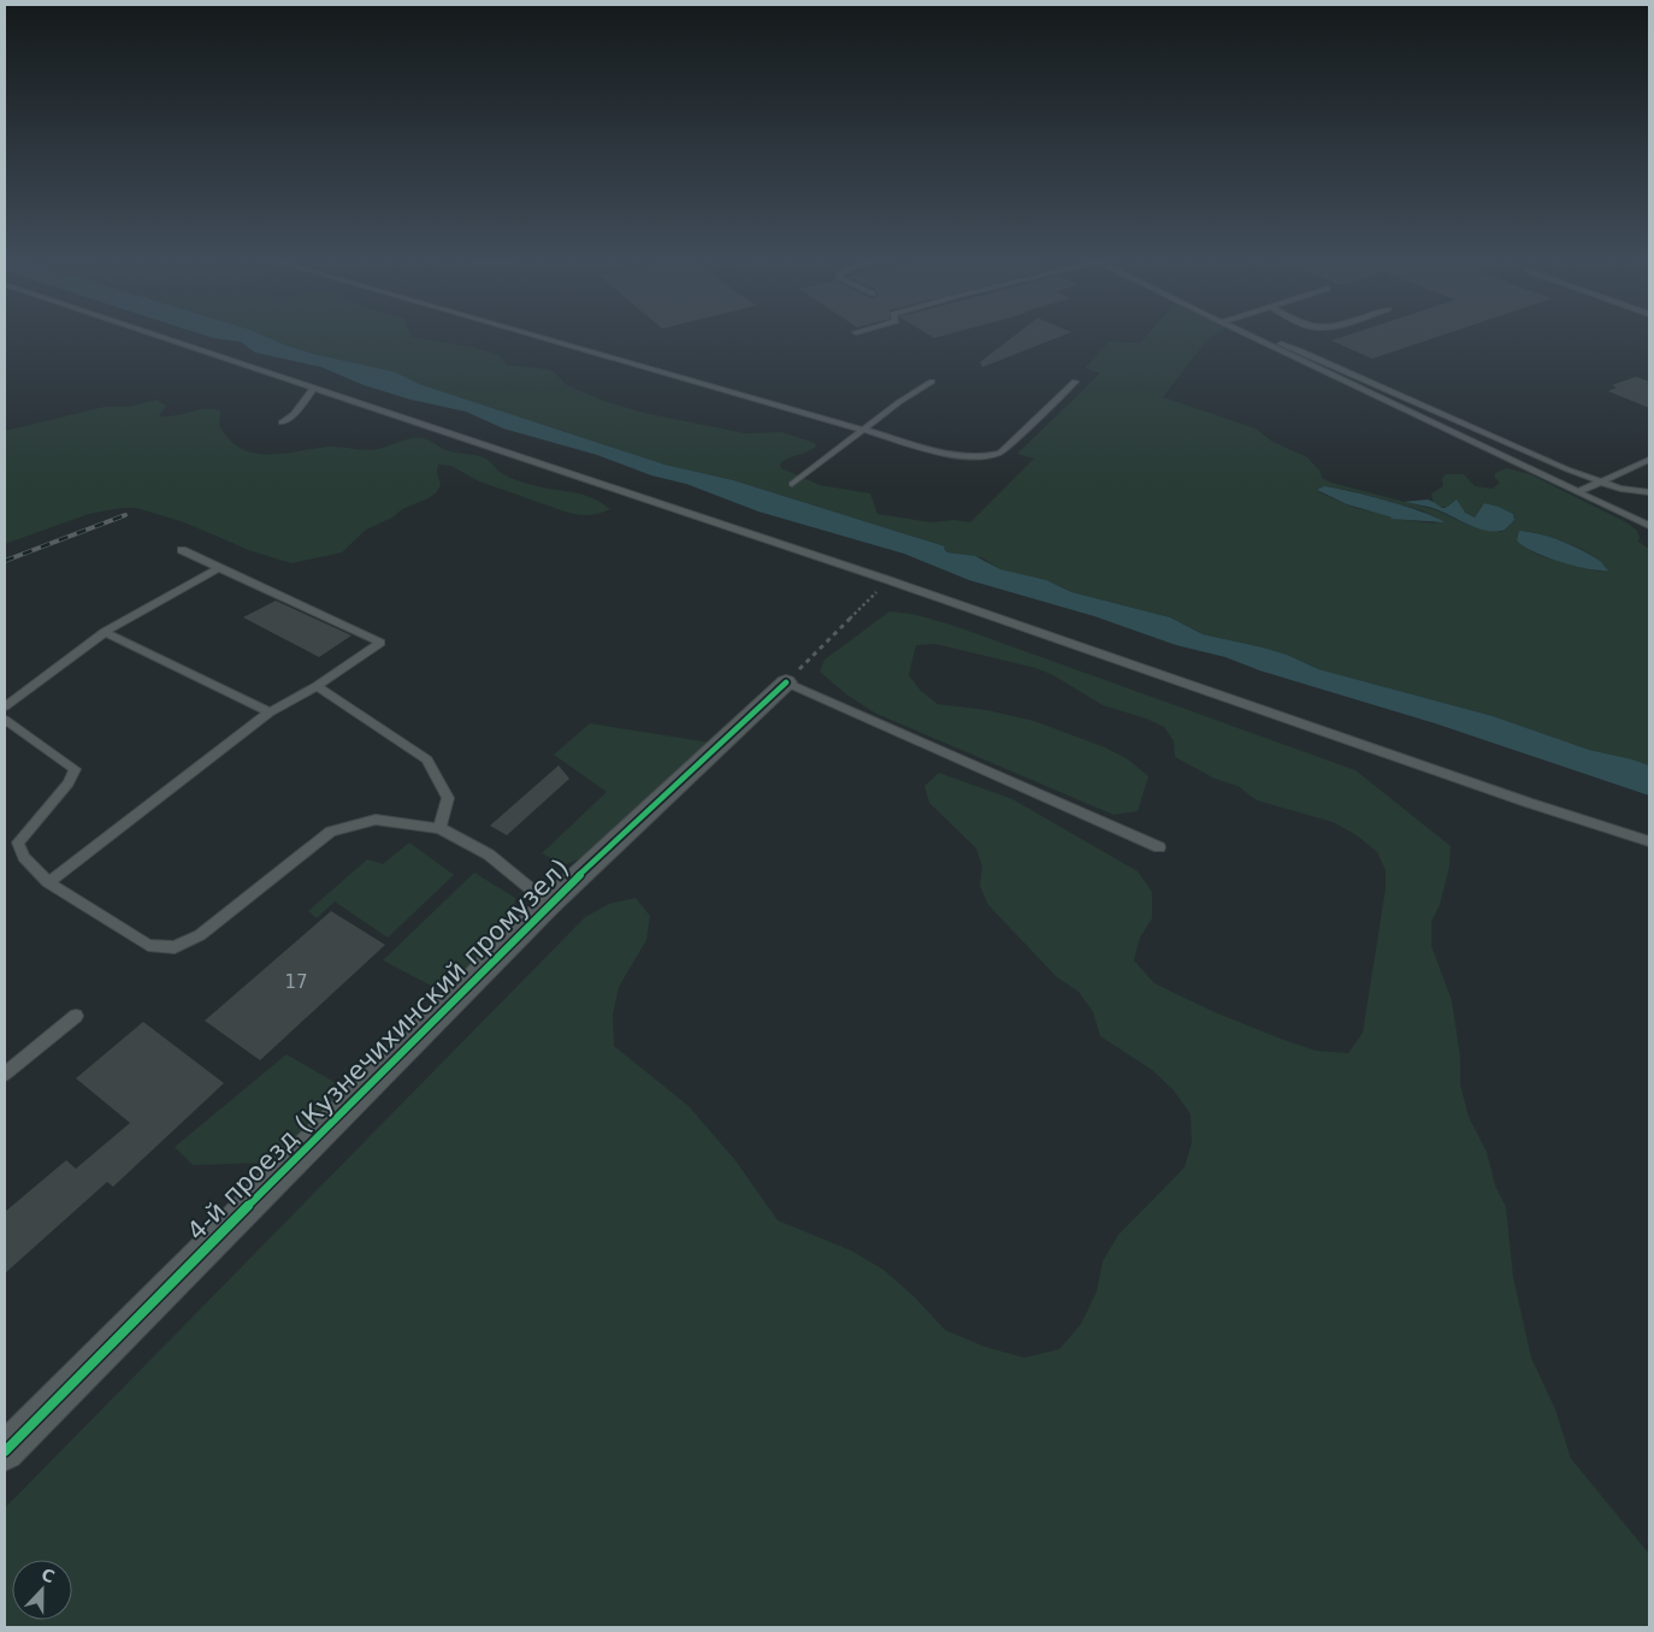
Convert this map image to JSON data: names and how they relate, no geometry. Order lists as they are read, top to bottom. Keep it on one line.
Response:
{"streets":{"street":["4-й проезд (Кузнечихинский промузел)"]},"house_numbers":["17"],"north":"top"}
